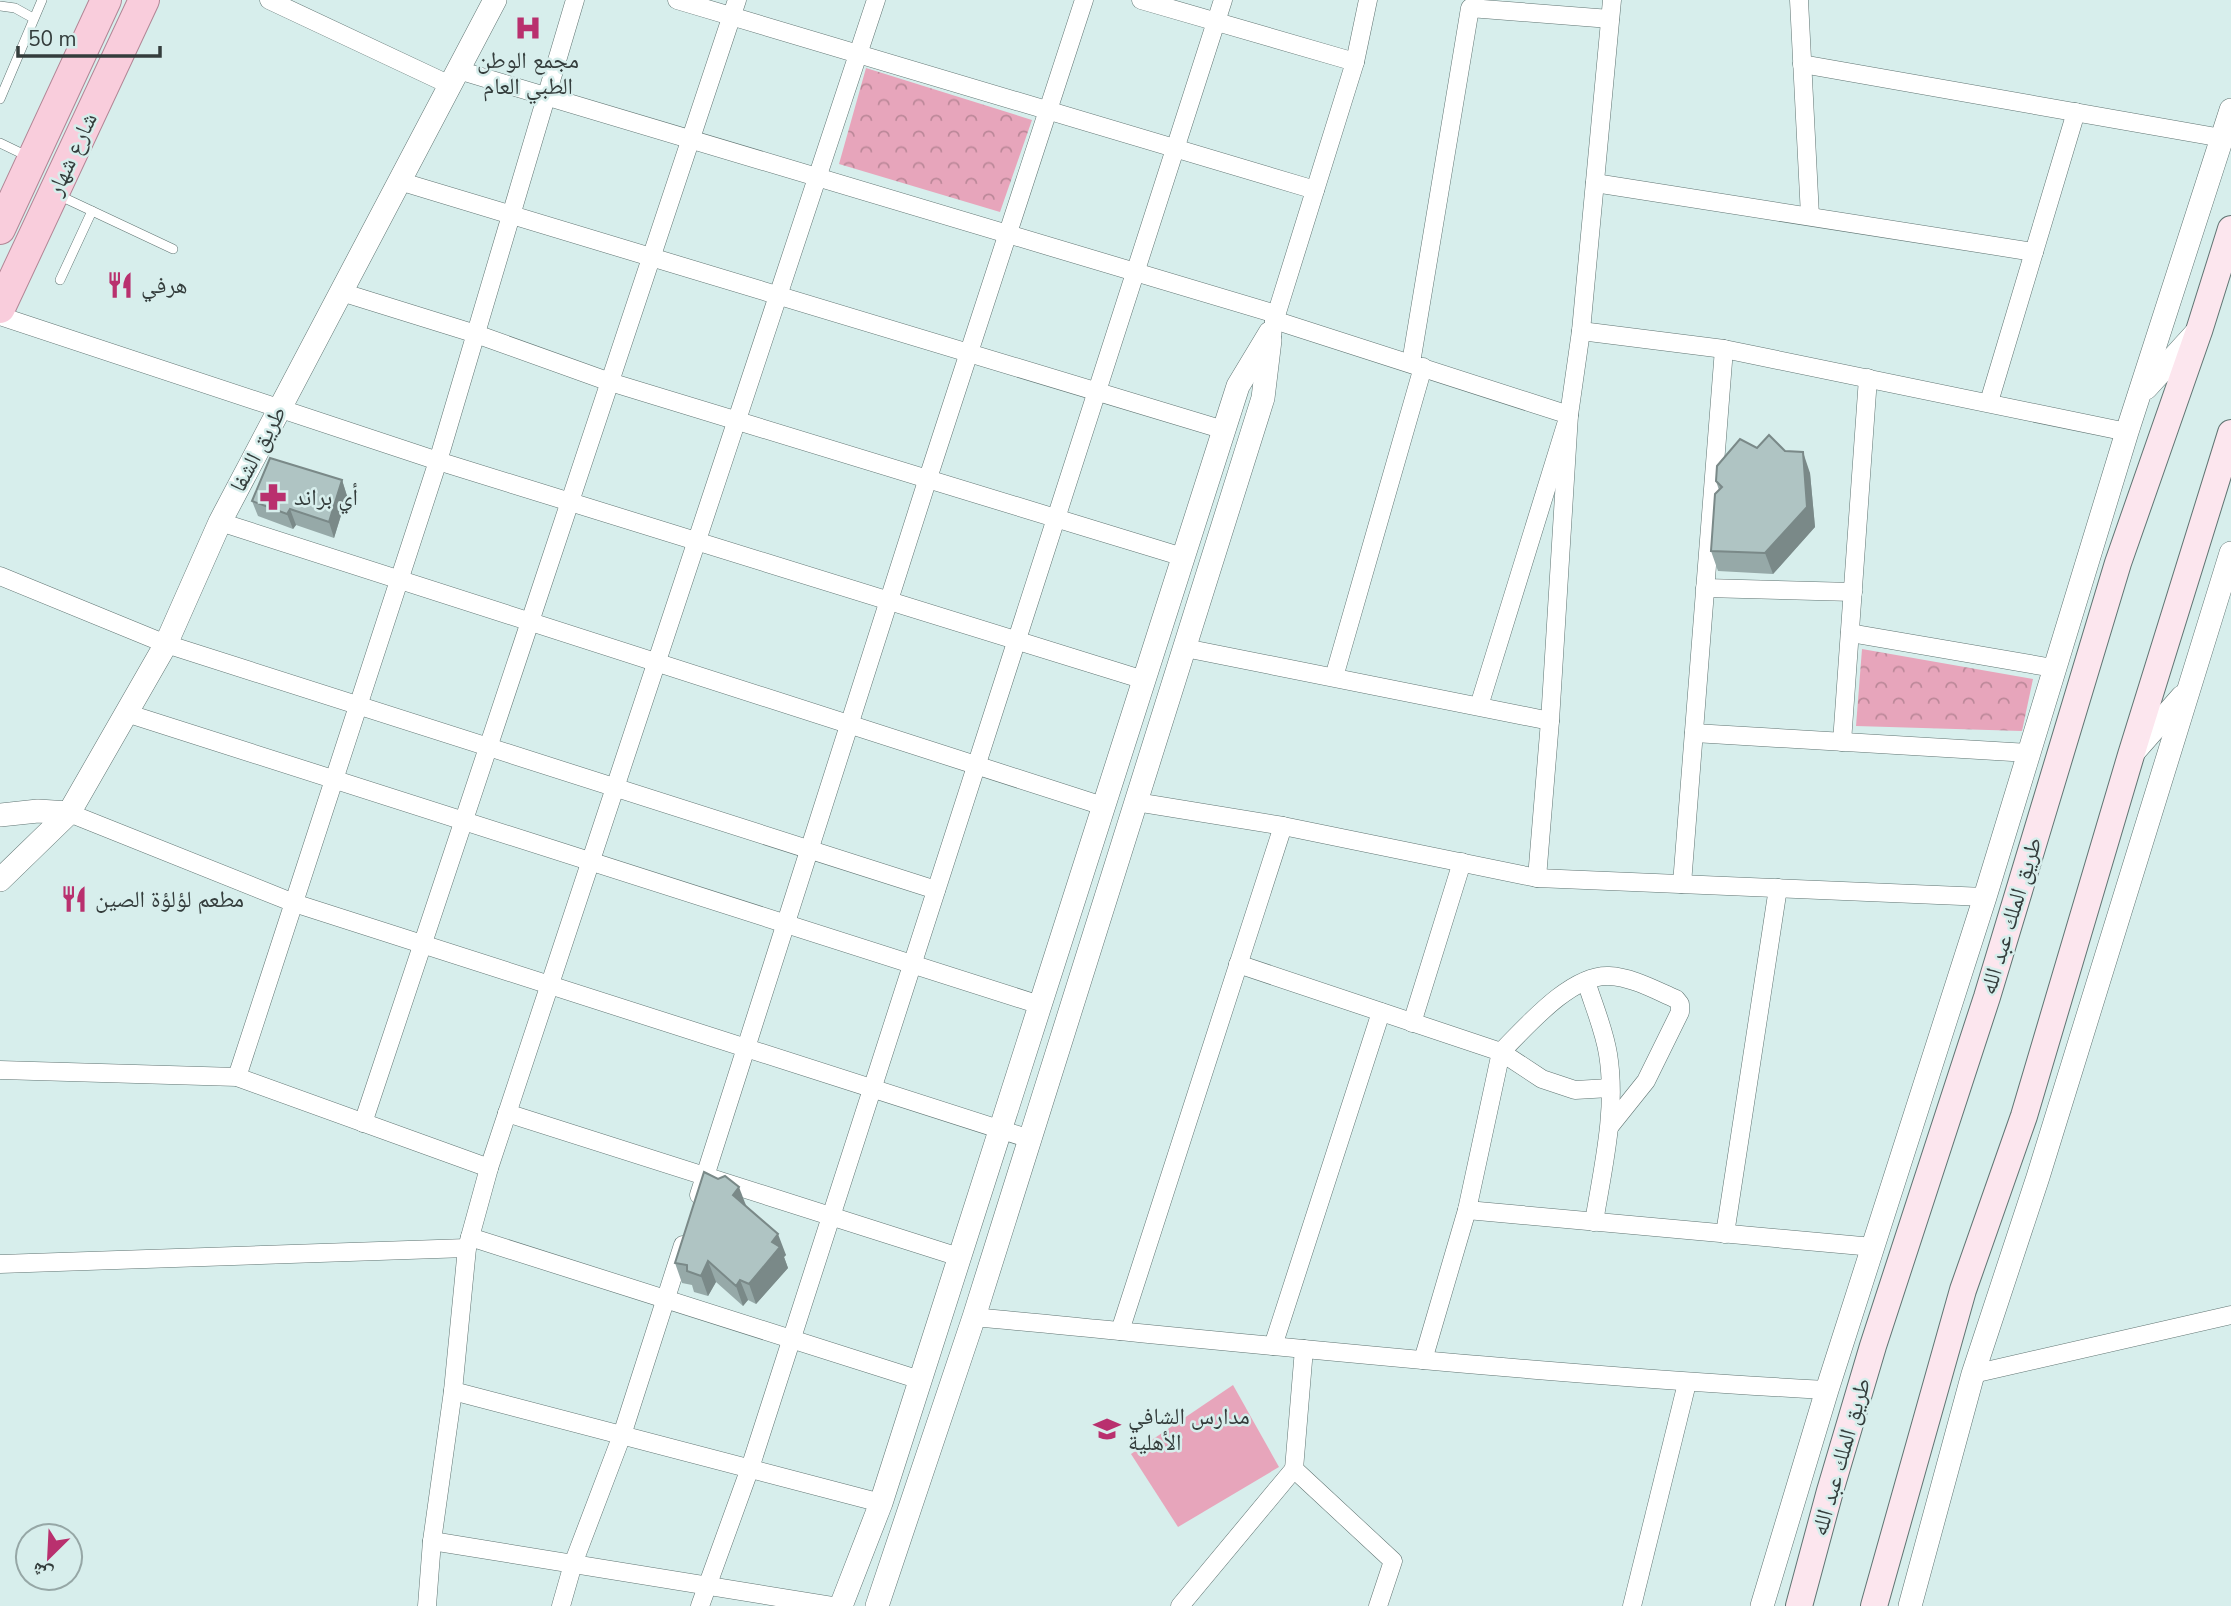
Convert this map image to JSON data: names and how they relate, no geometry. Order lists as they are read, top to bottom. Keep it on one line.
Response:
{"streets":{"main road":["شارع شهار","طريق الملك عبد الله"],"street":["طريق الشفا"]},"places":{"hospital":["مجمع الوطن الطبي العام"],"restaurant":["هرفي","مطعم لؤلؤة الصين"],"pharmacy":["أي براند"],"school or university":["مدارس الشافي الأهلية"]},"scale_bar":"50 m","north":"bottom left"}
